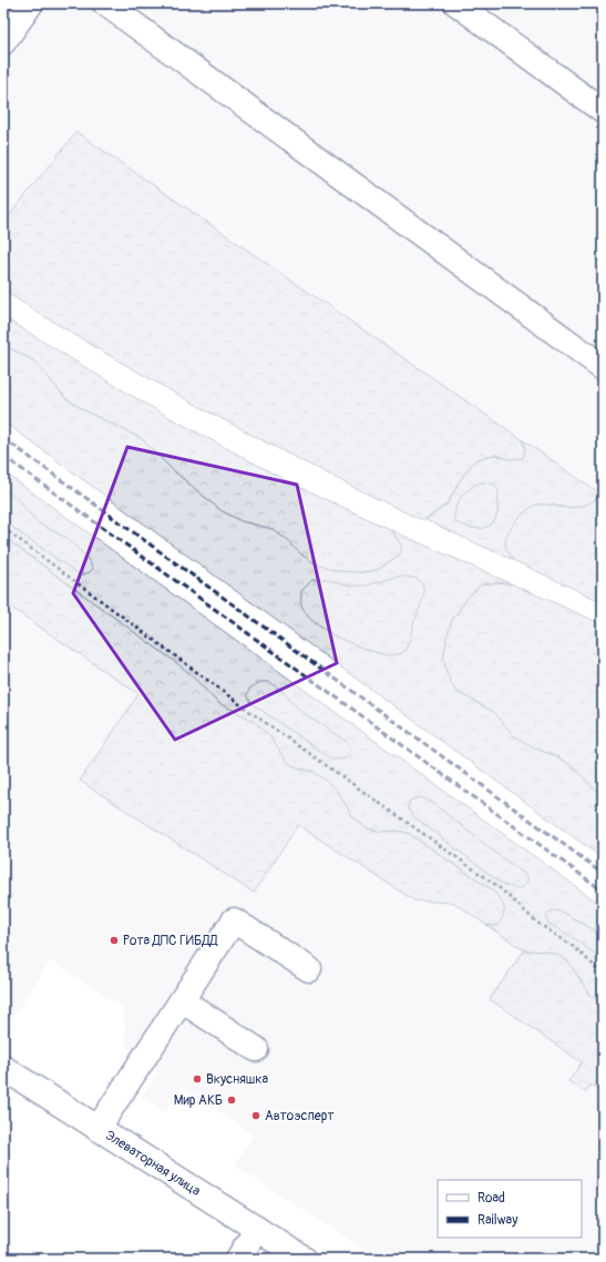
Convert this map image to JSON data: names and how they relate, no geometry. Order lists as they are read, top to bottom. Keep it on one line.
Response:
{"streets":{"street":["Элеваторная улица"]},"places":["Рота ДПС ГИБДД","Вкусняшка","Мир АКБ","Автоэсперт"],"legend":["Road","Railway"]}
